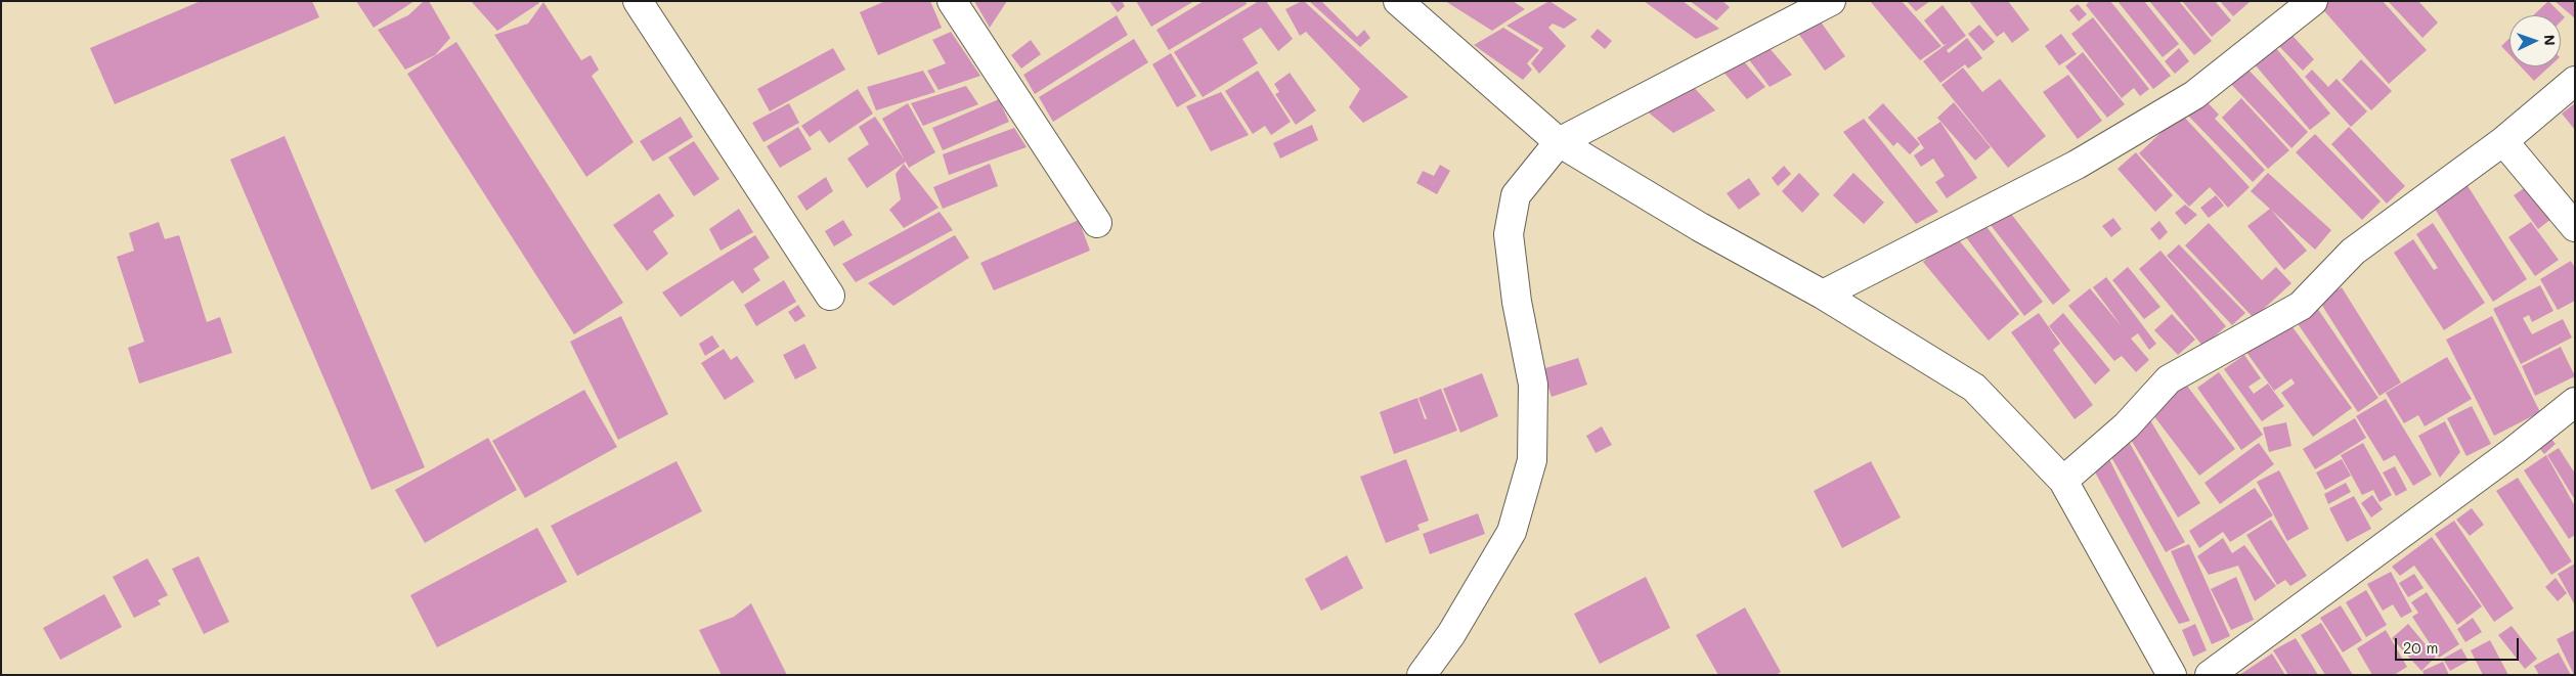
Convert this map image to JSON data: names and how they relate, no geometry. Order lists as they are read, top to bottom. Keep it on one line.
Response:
{"scale_bar":"20 m","north":"right"}
